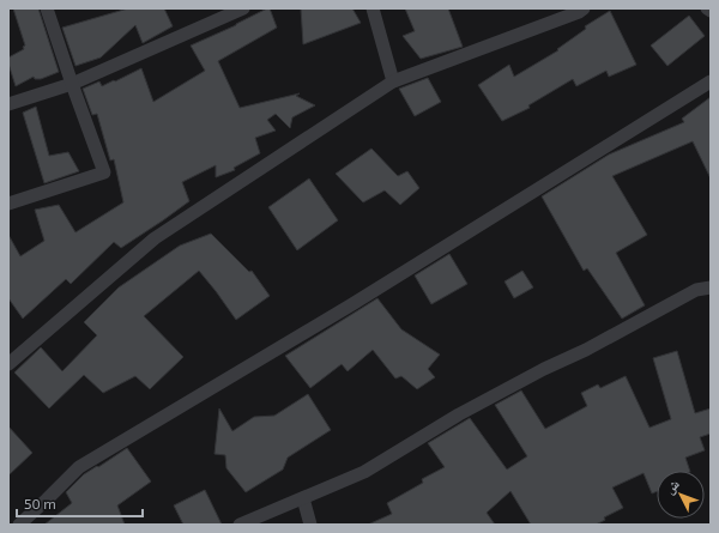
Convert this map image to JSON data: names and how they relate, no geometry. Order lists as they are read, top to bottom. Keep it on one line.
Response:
{"scale_bar":"50 m","north":"top left"}
